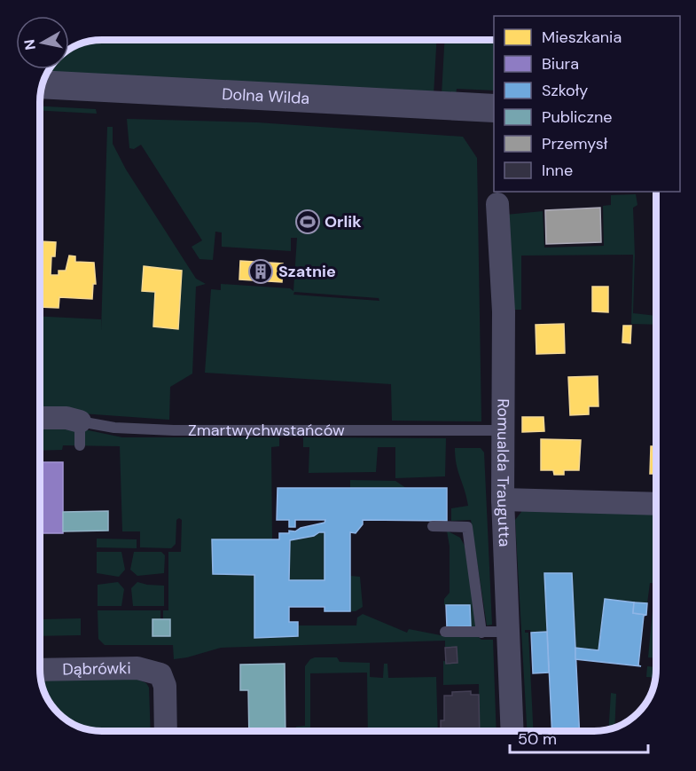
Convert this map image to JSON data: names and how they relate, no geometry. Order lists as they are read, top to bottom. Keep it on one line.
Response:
{"streets":{"street":["Dolna Wilda","Zmartwychwstańców","Romualda Traugutta","Dąbrówki"]},"crossings":[["Zmartwychwstańców","Romualda Traugutta"]],"places":{"sports":["Orlik"],"building":["Szatnie"]},"legend":["Mieszkania","Biura","Szkoły","Publiczne","Przemysł","Inne"],"scale_bar":"50 m","north":"left"}
